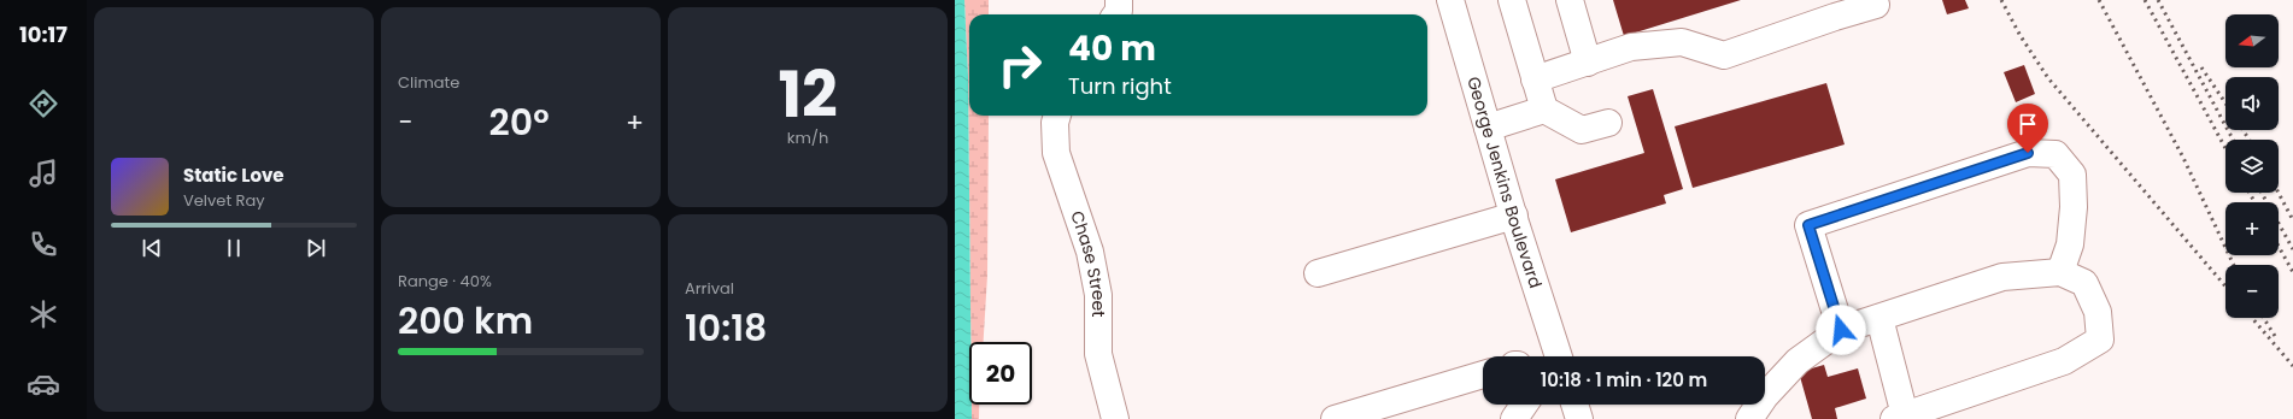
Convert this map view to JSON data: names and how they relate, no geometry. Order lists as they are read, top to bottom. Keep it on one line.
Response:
{"streets":{"main road":["George Jenkins Boulevard","Chase Street"]},"north":"left","page":{"tabs":"10:17","tile":["Climate",["12","km/h"],["Range · 40%","200 km"],["Arrival","10:18"]],"map_buttons":["+","−"],"turn":["40 m","Turn right"],"heat":["−","20°","+"],"song":["Static Love","Velvet Ray"],"limit":"20","trip":"10:18 · 1 min · 120 m"}}
